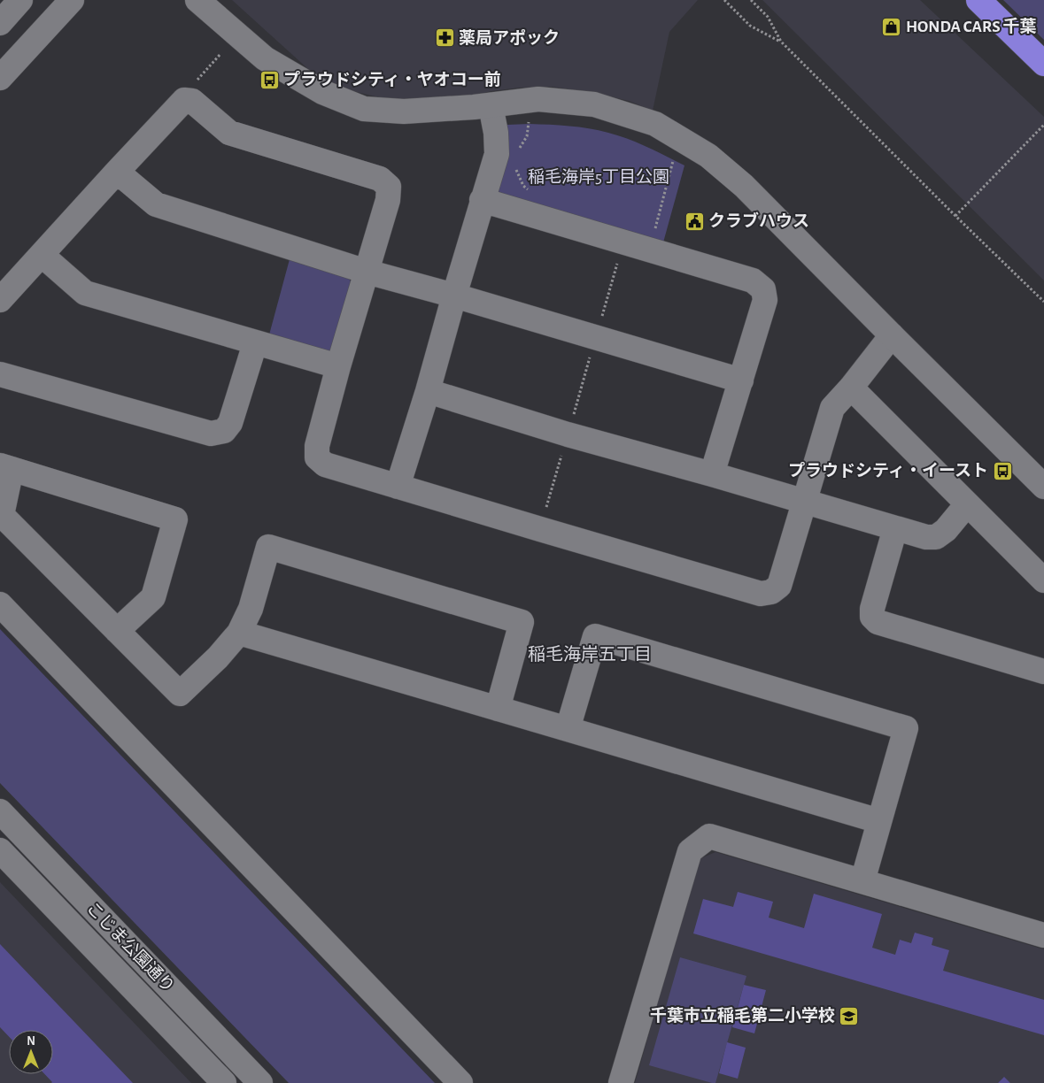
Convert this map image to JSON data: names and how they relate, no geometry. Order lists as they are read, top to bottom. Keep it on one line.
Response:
{"streets":{"street":["こじま公園通り"]},"districts":["稲毛海岸五丁目"],"parks":["稲毛海岸5丁目公園"],"places":{"shop":["HONDA CARS 千葉"],"pharmacy":["薬局アポック"],"bus stop":["プラウドシティ・ヤオコー前","プラウドシティ・イースト"],"public building":["クラブハウス"],"school or university":["千葉市立稲毛第二小学校"]},"north":"top"}
